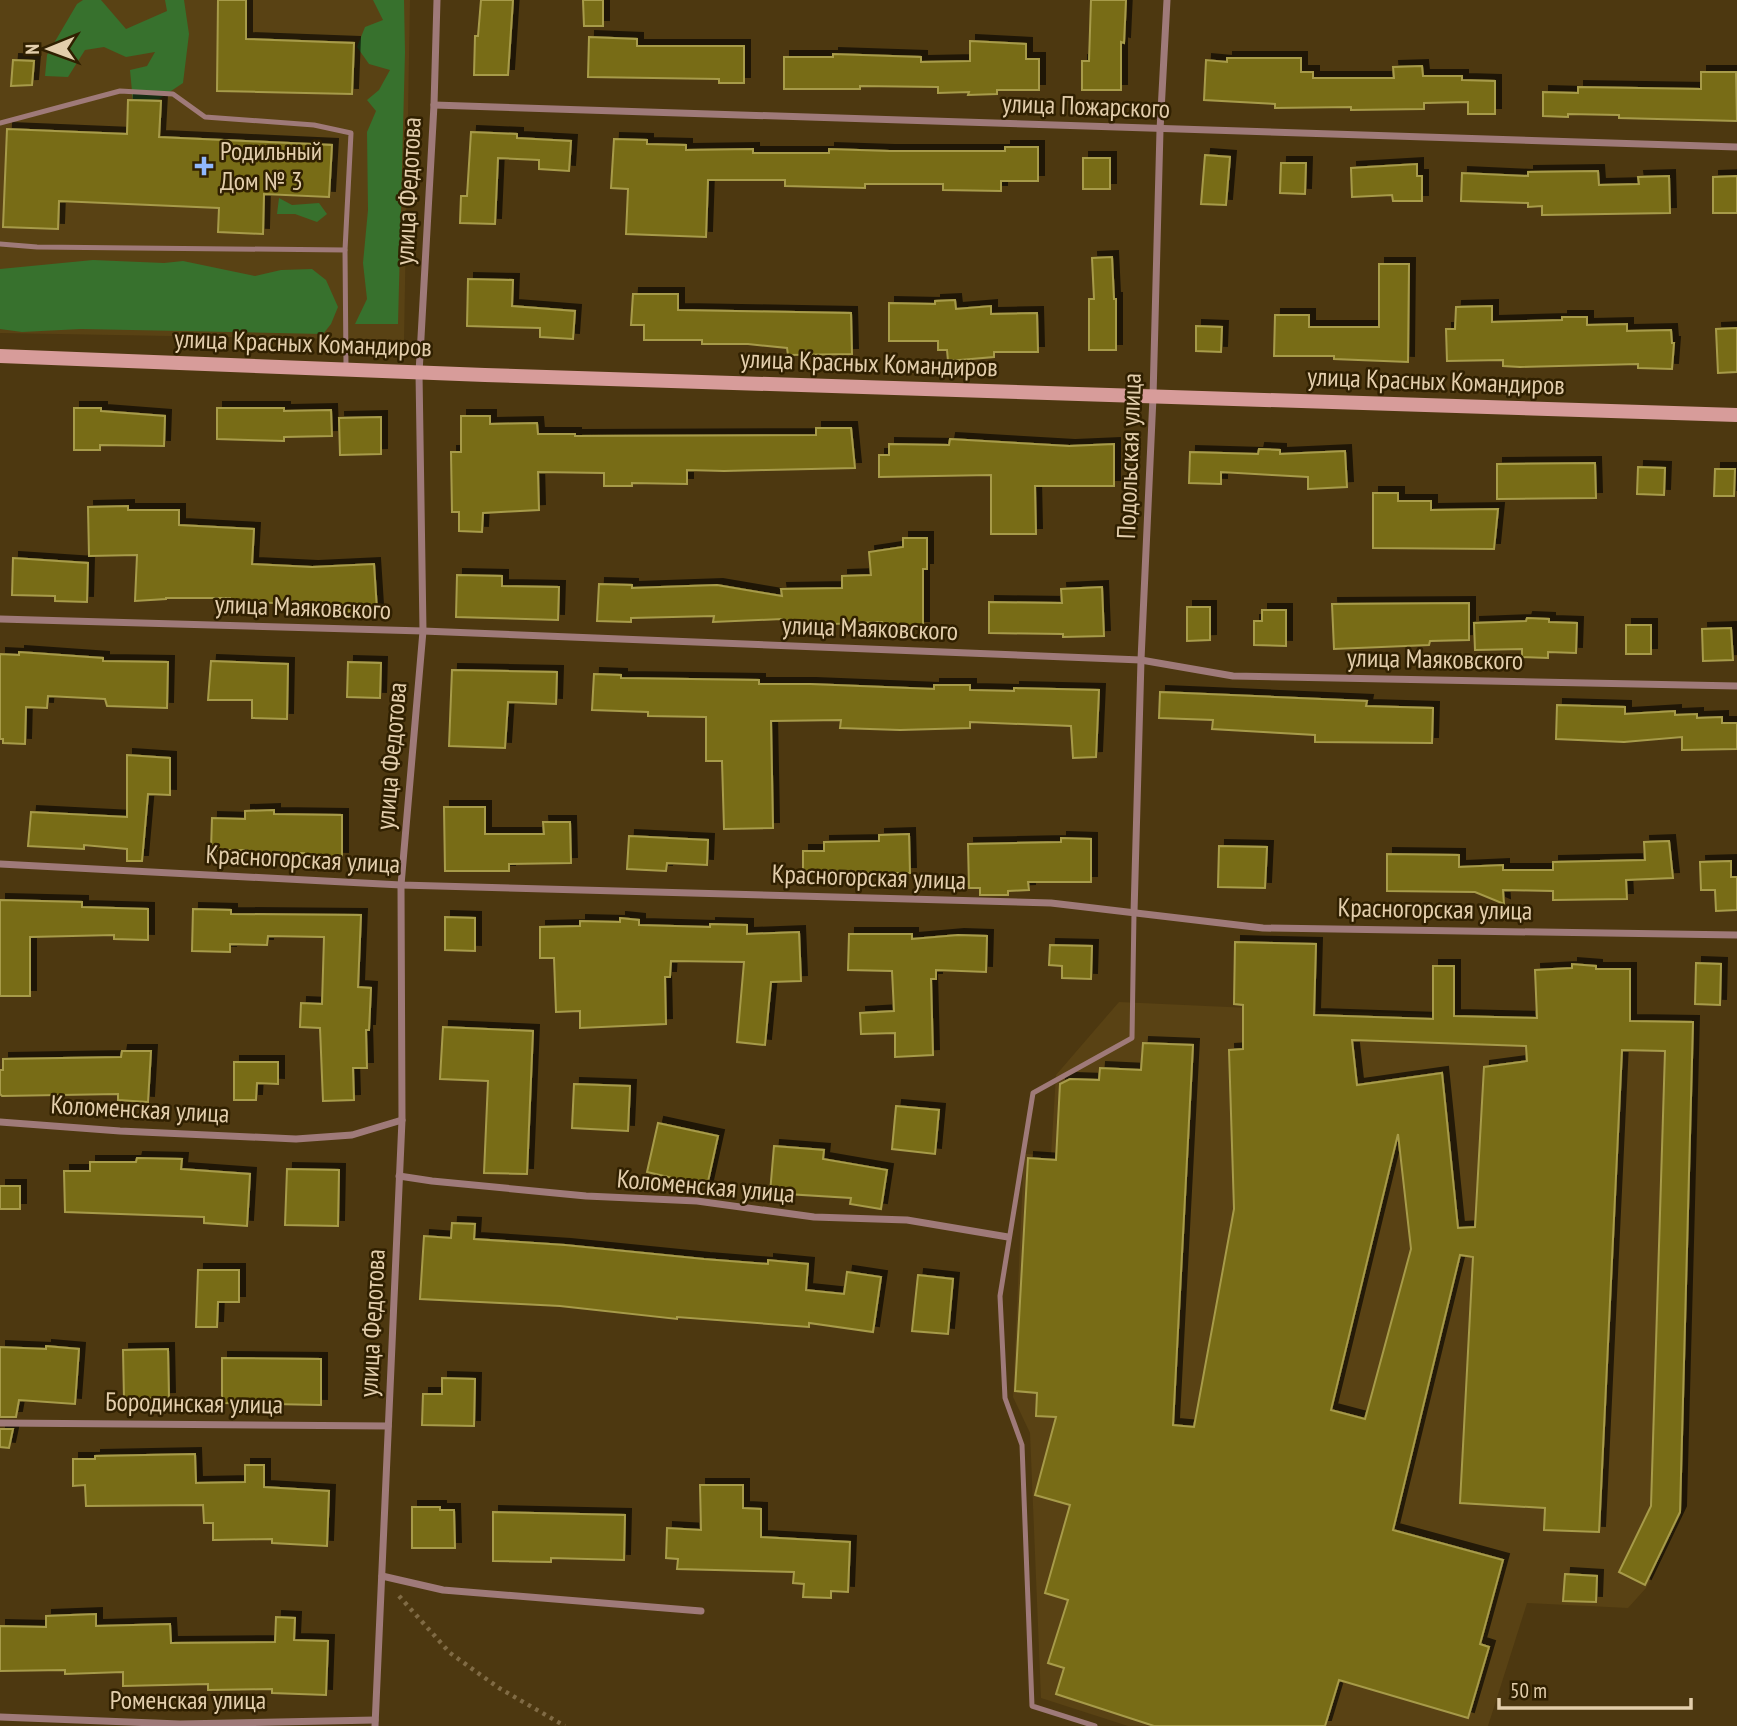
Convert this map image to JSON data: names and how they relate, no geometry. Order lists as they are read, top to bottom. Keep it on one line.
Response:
{"streets":{"street":["улица Пожарского","улица Федотова","улица Красных Командиров","Подольская улица","улица Маяковского","Красногорская улица","Коломенская улица","Бородинская улица","Роменская улица"]},"crossings":[["улица Пожарского","улица Федотова"],["улица Пожарского","Подольская улица"],["улица Федотова","улица Красных Командиров"],["улица Федотова","улица Маяковского"],["улица Федотова","Красногорская улица"],["улица Федотова","Коломенская улица"],["улица Федотова","Бородинская улица"],["улица Федотова","Роменская улица"],["улица Красных Командиров","Подольская улица"],["Подольская улица","улица Маяковского"],["Подольская улица","Красногорская улица"]],"places":{"health":["Родильный Дом № 3"]},"scale_bar":"50 m","north":"left"}
